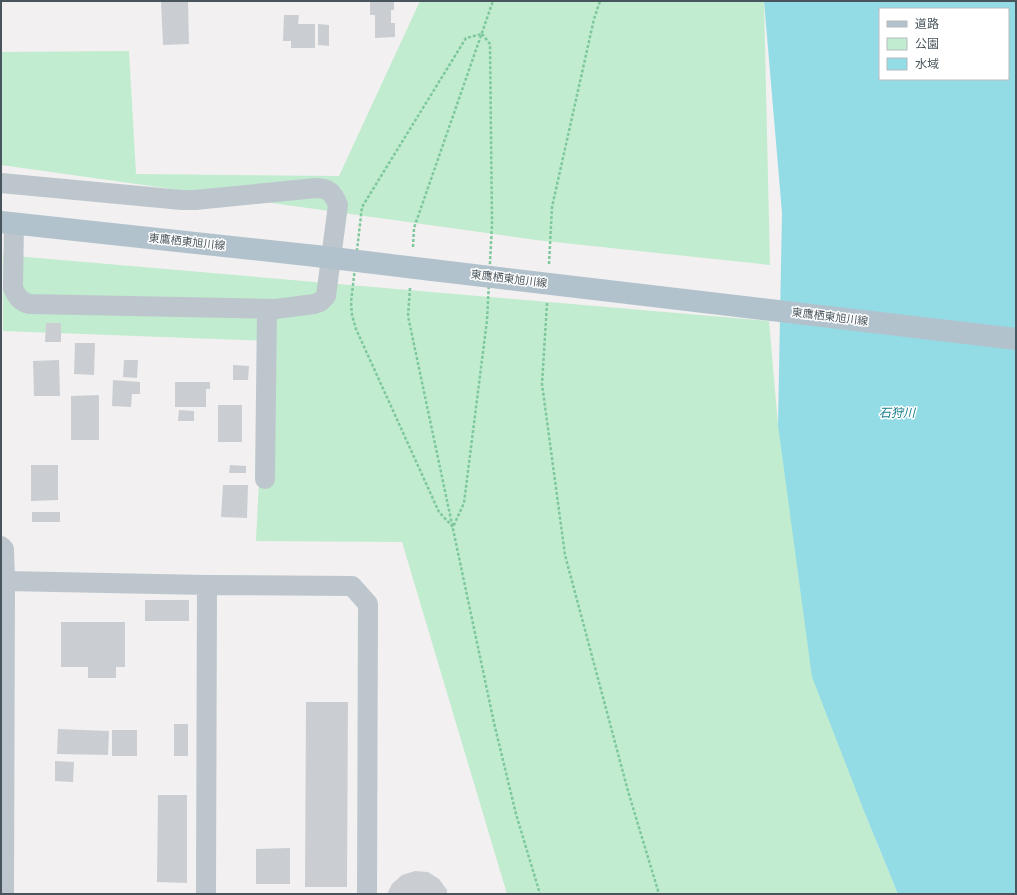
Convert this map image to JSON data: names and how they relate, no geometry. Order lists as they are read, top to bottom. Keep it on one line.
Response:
{"streets":{"main road":["東鷹栖東旭川線"]},"water":["石狩川"],"legend":["道路","公園","水域"]}
